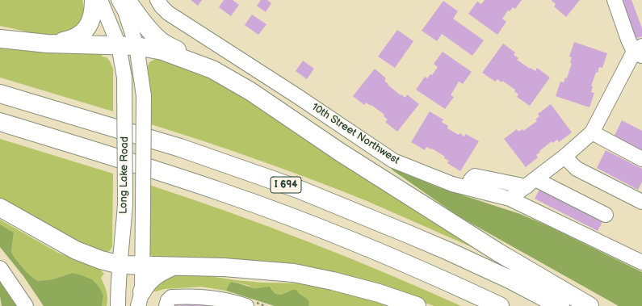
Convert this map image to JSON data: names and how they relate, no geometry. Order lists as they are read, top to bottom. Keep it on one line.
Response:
{"streets":{"highway":["I 694"],"street":["10th Street Northwest","Long Lake Road"]}}
